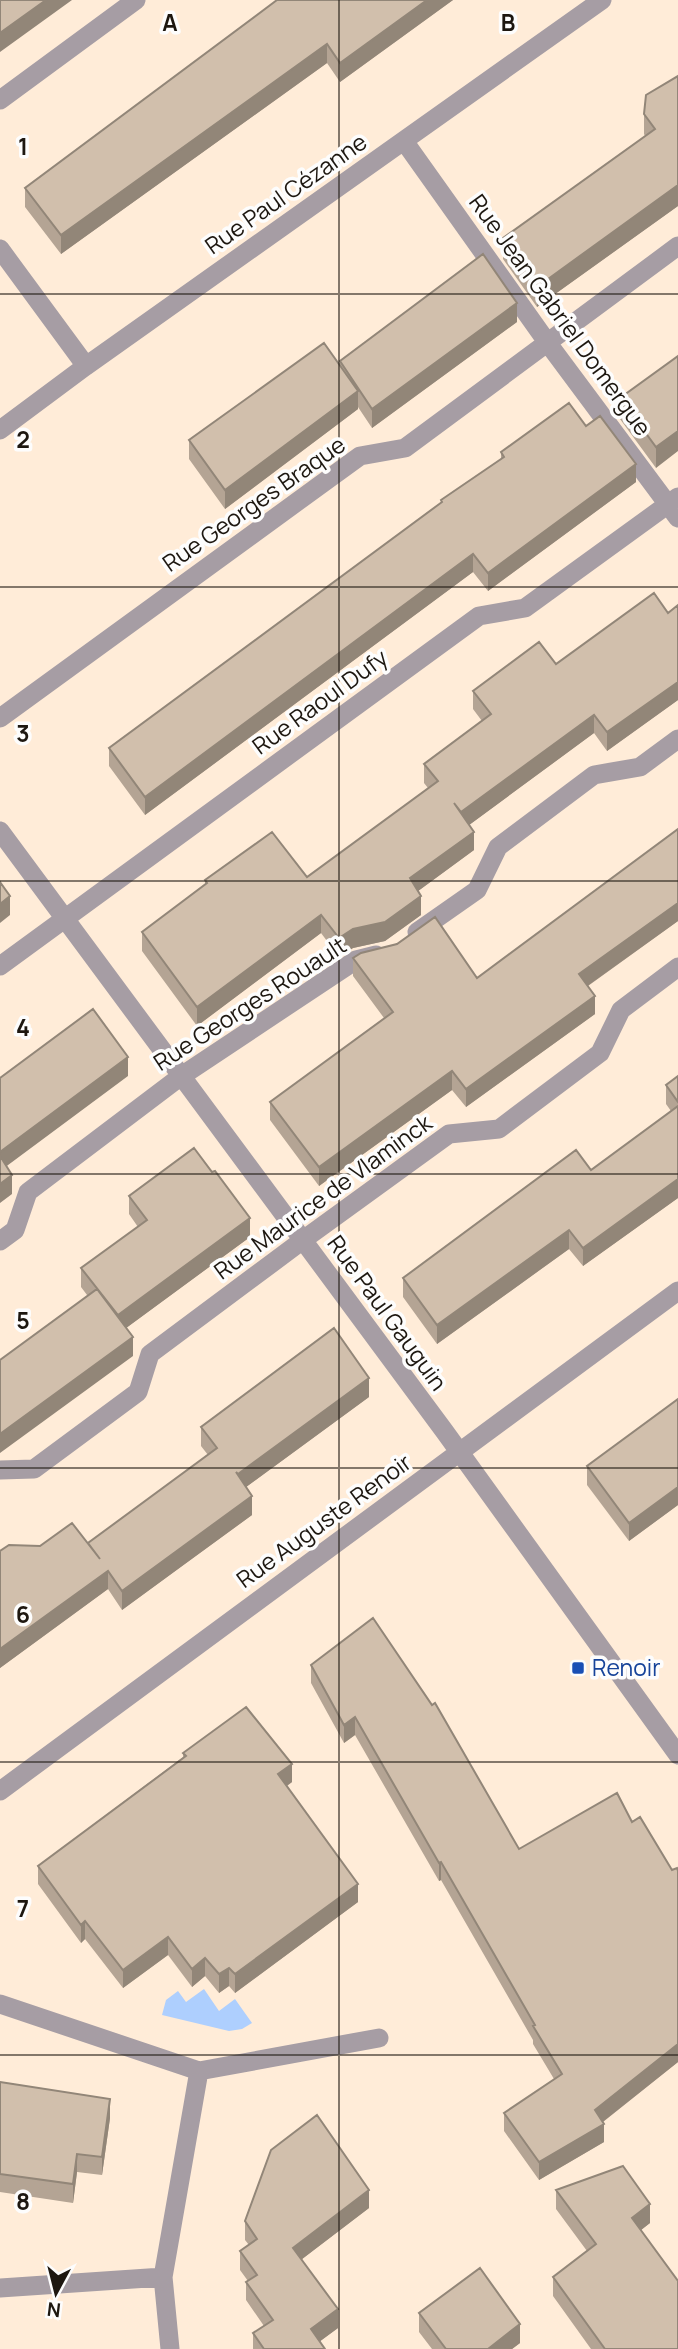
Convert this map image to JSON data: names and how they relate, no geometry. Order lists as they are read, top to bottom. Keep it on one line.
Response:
{"streets":{"street":["Rue Paul Cézanne","Rue Jean Gabriel Domergue","Rue Georges Braque","Rue Raoul Dufy","Rue Georges Rouault","Rue Maurice de Vlaminck","Rue Paul Gauguin","Rue Auguste Renoir"]},"crossings":[["Rue Paul Cézanne","Rue Jean Gabriel Domergue"],["Rue Jean Gabriel Domergue","Rue Georges Braque"],["Rue Jean Gabriel Domergue","Rue Raoul Dufy"],["Rue Raoul Dufy","Rue Paul Gauguin"],["Rue Georges Rouault","Rue Paul Gauguin"],["Rue Maurice de Vlaminck","Rue Paul Gauguin"],["Rue Paul Gauguin","Rue Auguste Renoir"]],"places":{"transit":["Renoir"]},"north":"bottom","grid":{"columns":["A","B"],"rows":["1","2","3","4","5","6","7","8"]}}
